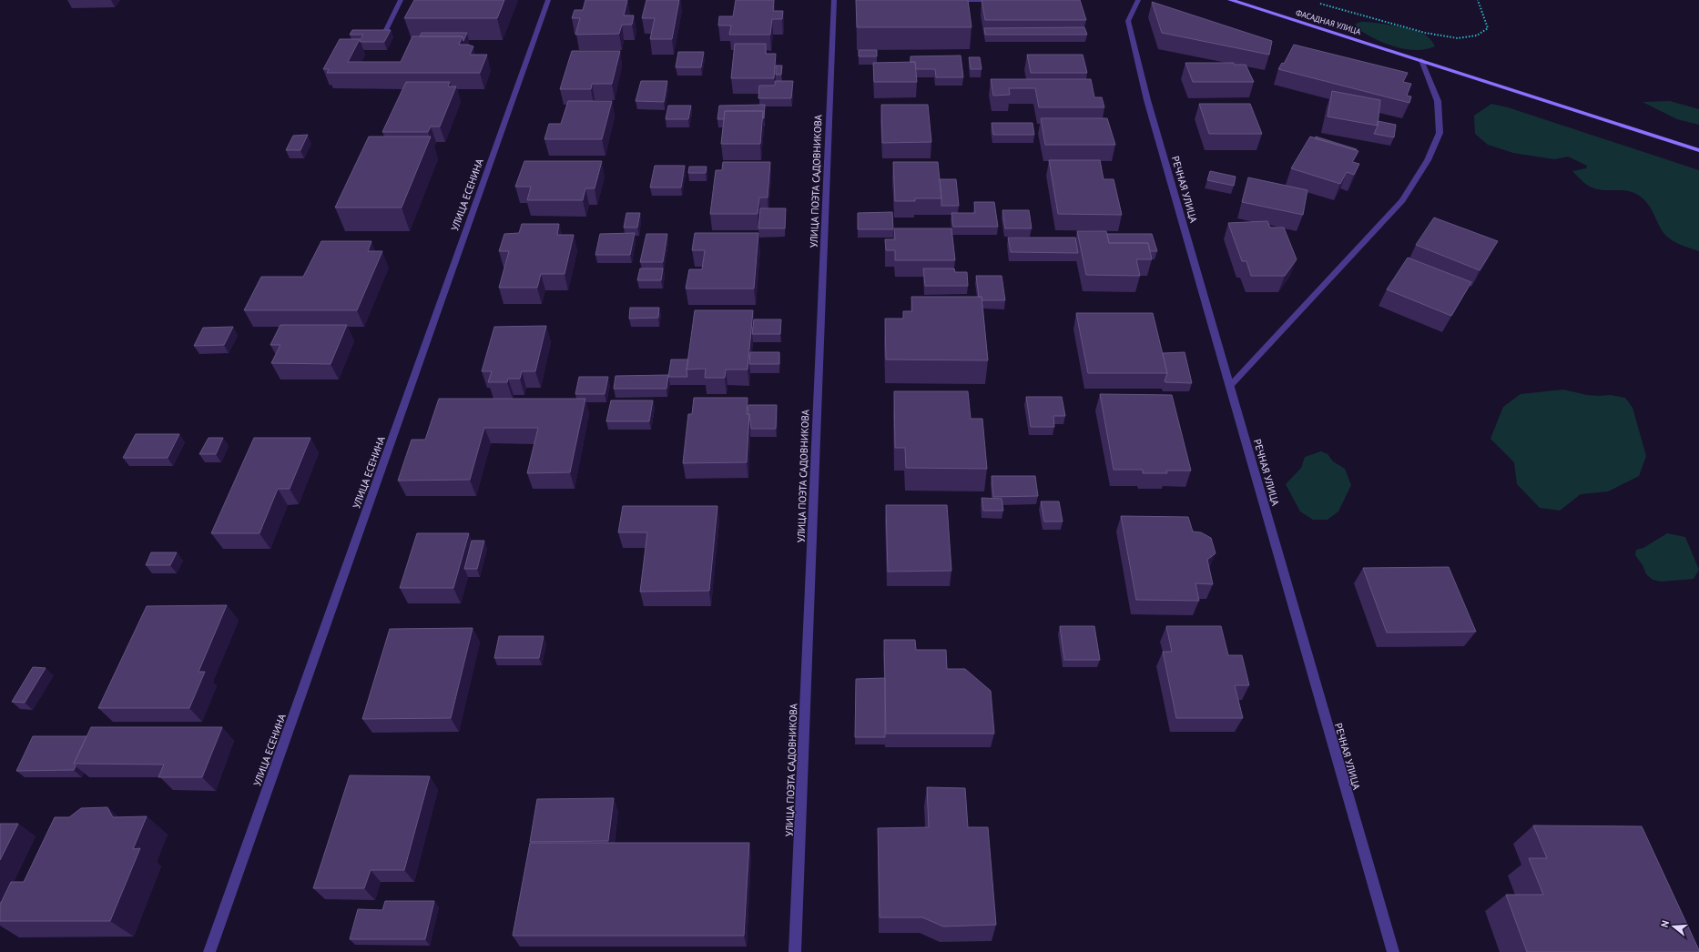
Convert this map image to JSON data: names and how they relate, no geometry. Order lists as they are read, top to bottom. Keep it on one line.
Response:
{"streets":{"main road":["ФАСАДНАЯ УЛИЦА"],"street":["УЛИЦА ПОЭТА САДОВНИКОВА","РЕЧНАЯ УЛИЦА","УЛИЦА ЕСЕНИНА"]},"north":"left"}
